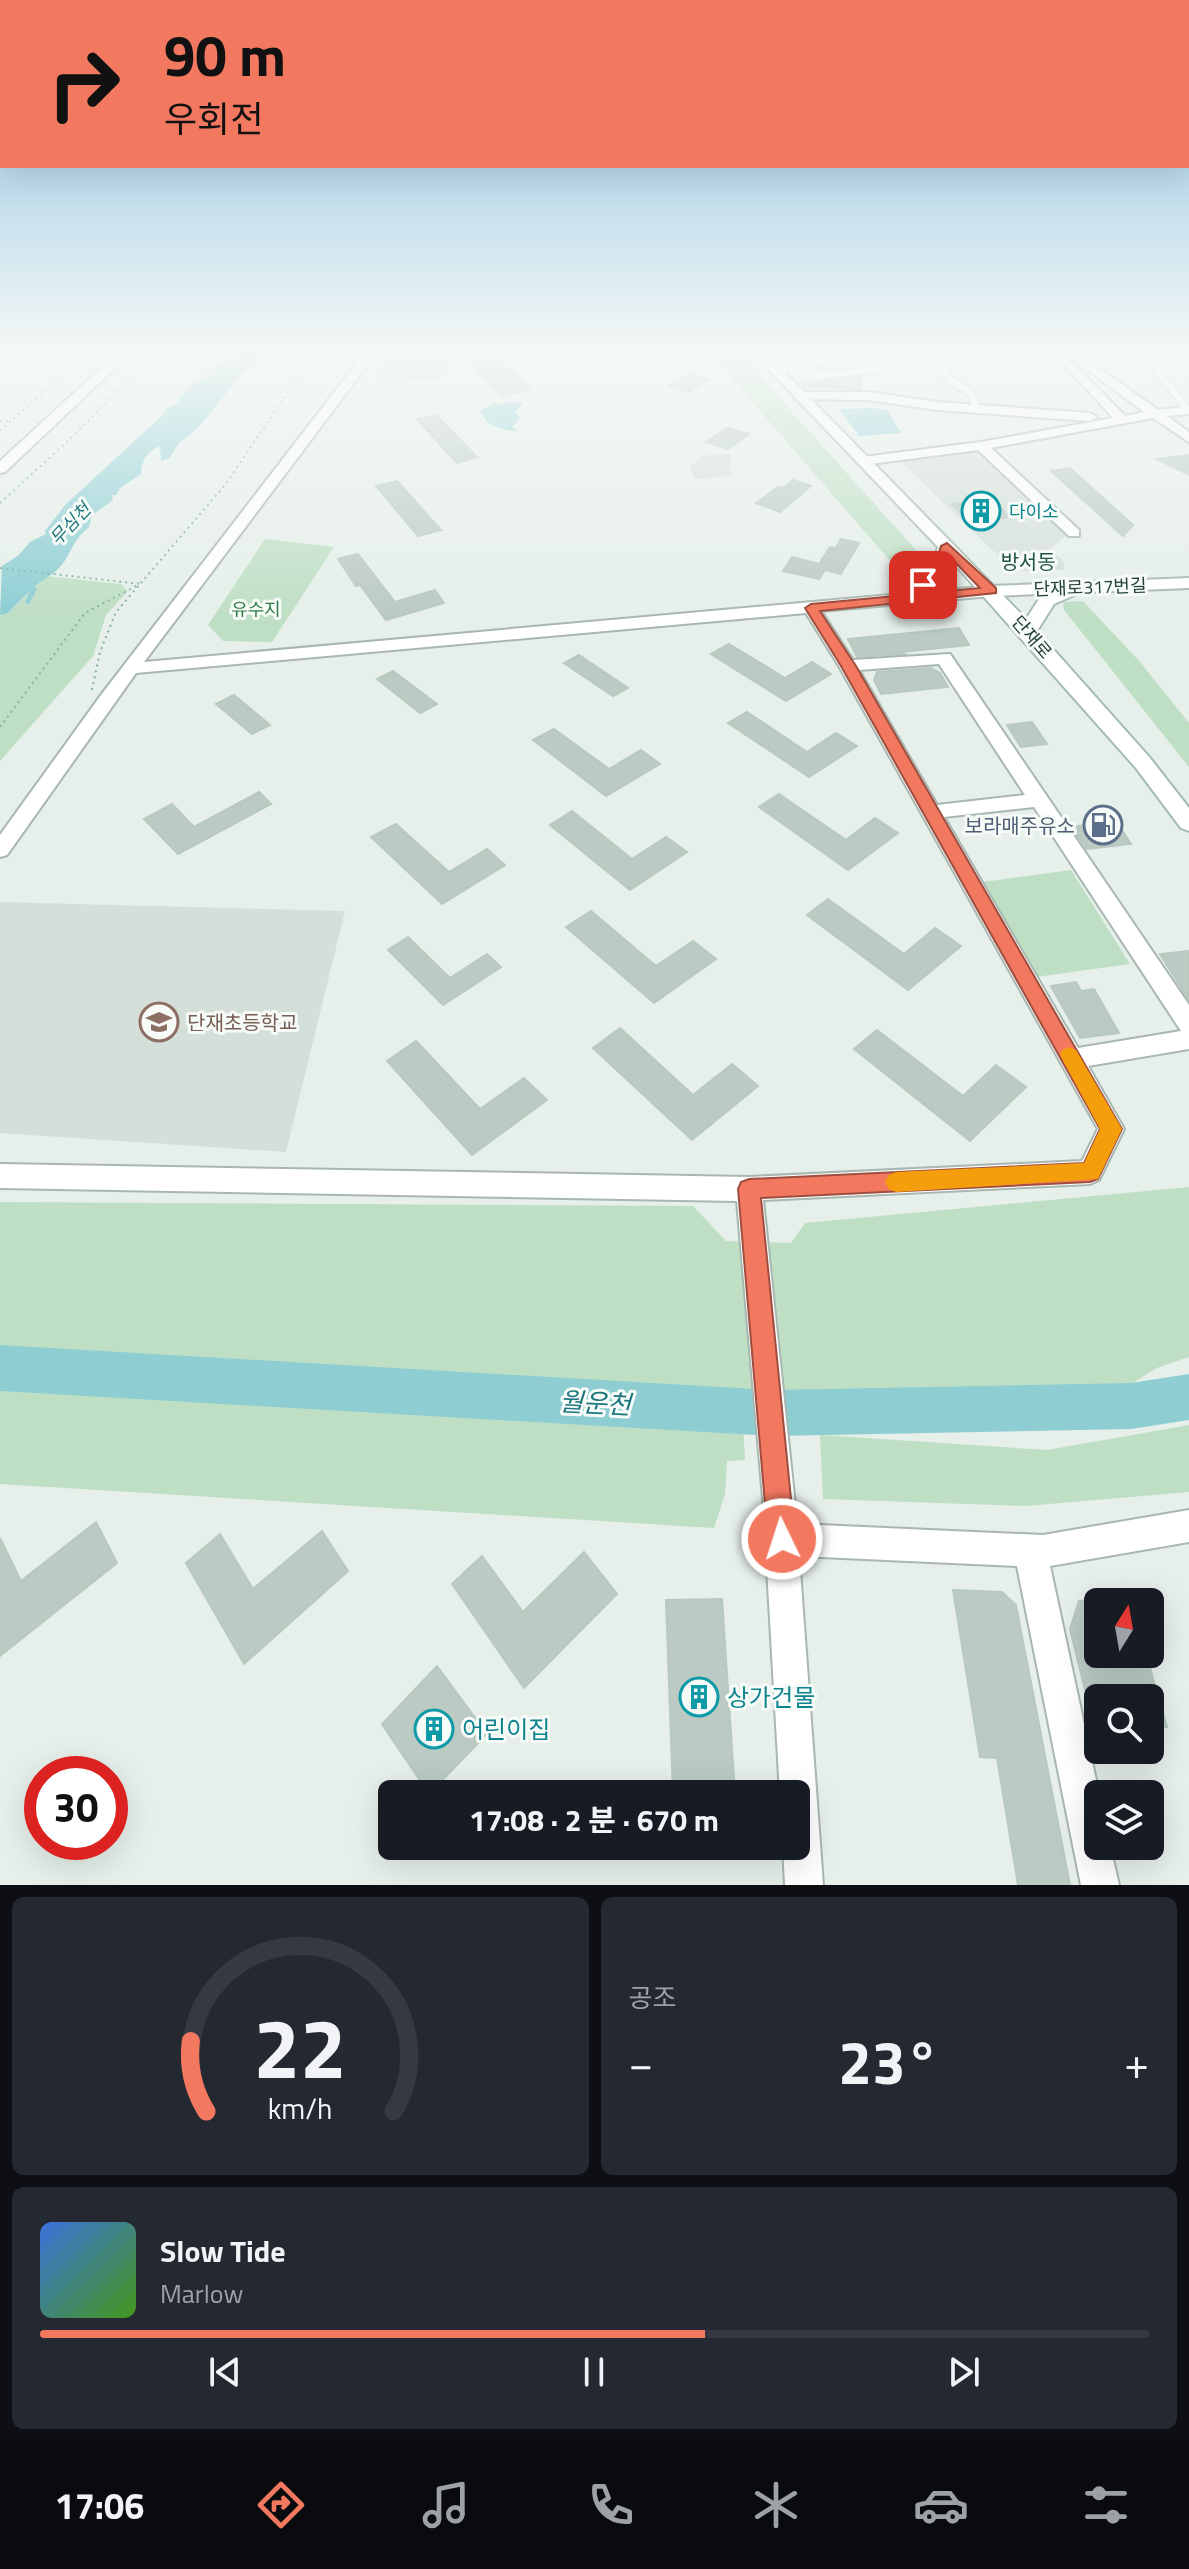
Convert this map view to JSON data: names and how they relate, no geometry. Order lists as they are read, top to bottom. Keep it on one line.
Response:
{"streets":{"street":["단재로317번길","단재로"]},"crossings":[["단재로317번길","단재로"]],"districts":["방서동"],"water":["무심천","월운천"],"parks":["유수지"],"places":{"building":["다이소","상가건물","어린이집"],"fuel station":["보라매주유소"],"school or university":["단재초등학교"]},"north":"top","page":{"turn":["90 m","우회전"],"limit":"30","trip":"17:08 · 2 분 · 670 m","tile":"공조","heat":["−","23°","+"],"song":["Slow Tide","Marlow"],"tabs":"17:06","gauge":["22","km/h"]}}
